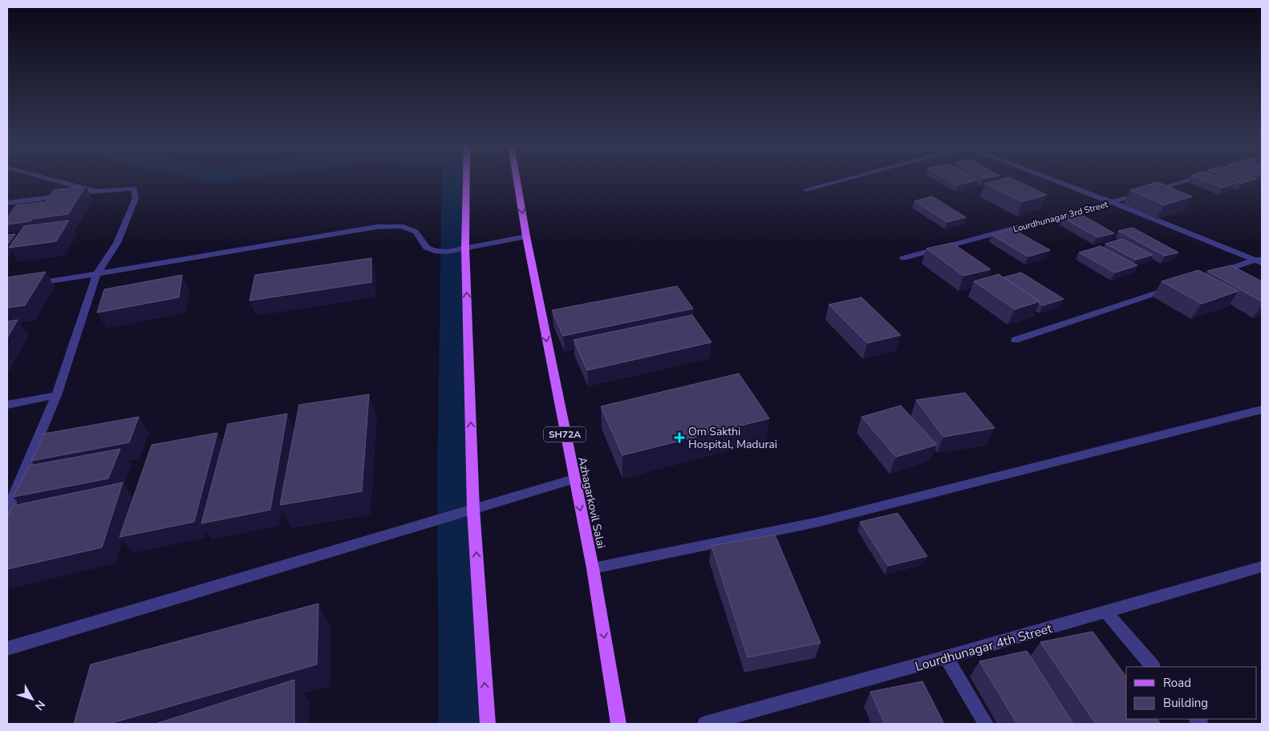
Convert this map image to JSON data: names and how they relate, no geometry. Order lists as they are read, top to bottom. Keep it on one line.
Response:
{"streets":{"main road":["SH72A","Azhagarkovil Salai"],"street":["Lourdhunagar 3rd Street","Lourdhunagar 4th Street"]},"places":{"health":["Om Sakthi Hospital, Madurai"]},"legend":["Road","Building"],"north":"bottom right"}
